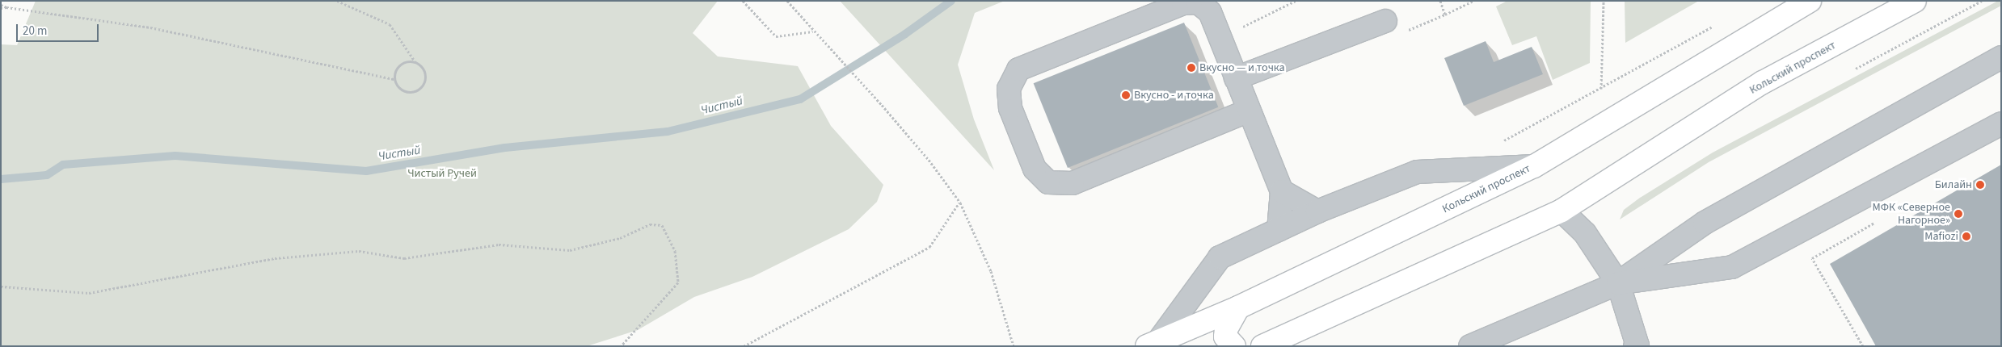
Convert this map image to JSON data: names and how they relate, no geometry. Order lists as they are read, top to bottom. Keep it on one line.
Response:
{"streets":{"main road":["Кольский проспект"]},"water":["Чистый"],"parks":["Чистый Ручей"],"places":["Вкусно — и точка","Вкусно - и точка","Билайн","МФК «Северное Нагорное»","Mafiozi"],"scale_bar":"20 m"}
